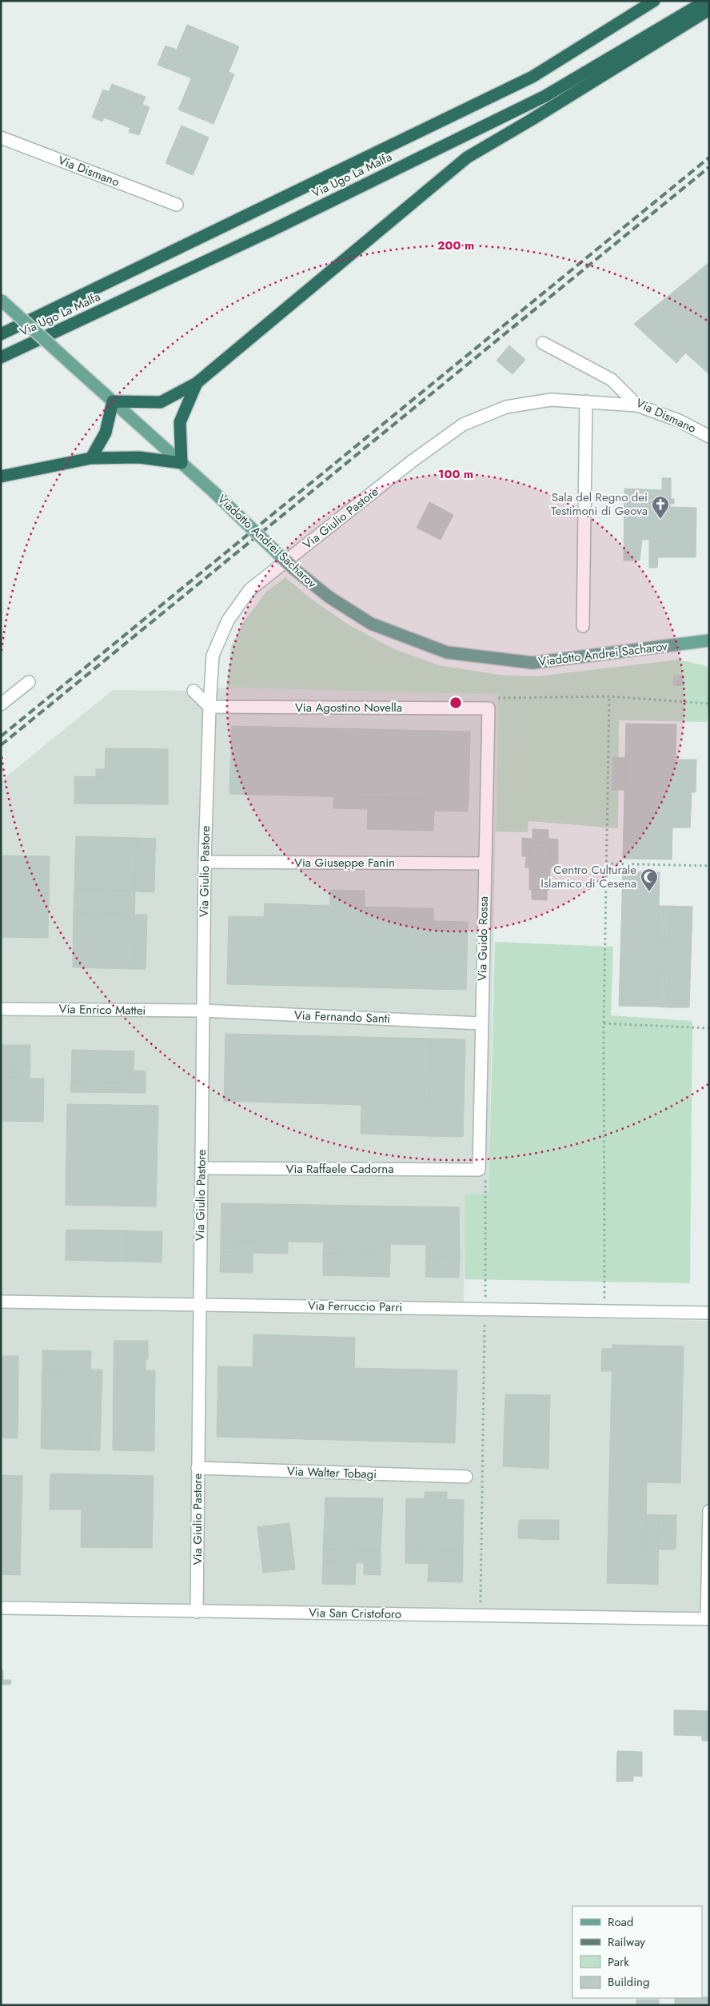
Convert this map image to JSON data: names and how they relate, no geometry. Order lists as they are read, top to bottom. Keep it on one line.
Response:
{"streets":{"highway":["Via Ugo La Malfa"],"main road":["Viadotto Andrei Sacharov"],"street":["Via Dismano","Via Giulio Pastore","Via Agostino Novella","Via Giuseppe Fanin","Via Guido Rossa","Via Enrico Mattei","Via Fernando Santi","Via Raffaele Cadorna","Via Ferruccio Parri","Via Walter Tobagi","Via San Cristoforo"]},"crossings":[["Via Dismano","Via Giulio Pastore"],["Via Giulio Pastore","Via Agostino Novella"],["Via Giulio Pastore","Via Giuseppe Fanin"],["Via Giulio Pastore","Via Enrico Mattei"],["Via Giulio Pastore","Via Fernando Santi"],["Via Giulio Pastore","Via Raffaele Cadorna"],["Via Giulio Pastore","Via Ferruccio Parri"],["Via Giulio Pastore","Via Walter Tobagi"],["Via Giulio Pastore","Via San Cristoforo"],["Via Agostino Novella","Via Guido Rossa"],["Via Giuseppe Fanin","Via Guido Rossa"],["Via Guido Rossa","Via Fernando Santi"],["Via Guido Rossa","Via Raffaele Cadorna"],["Via Enrico Mattei","Via Fernando Santi"]],"places":{"church":["Sala del Regno dei Testimoni di Geova"],"mosque":["Centro Culturale Islamico di Cesena"]},"legend":["Road","Railway","Park","Building"],"rings":["200 m","100 m"]}
